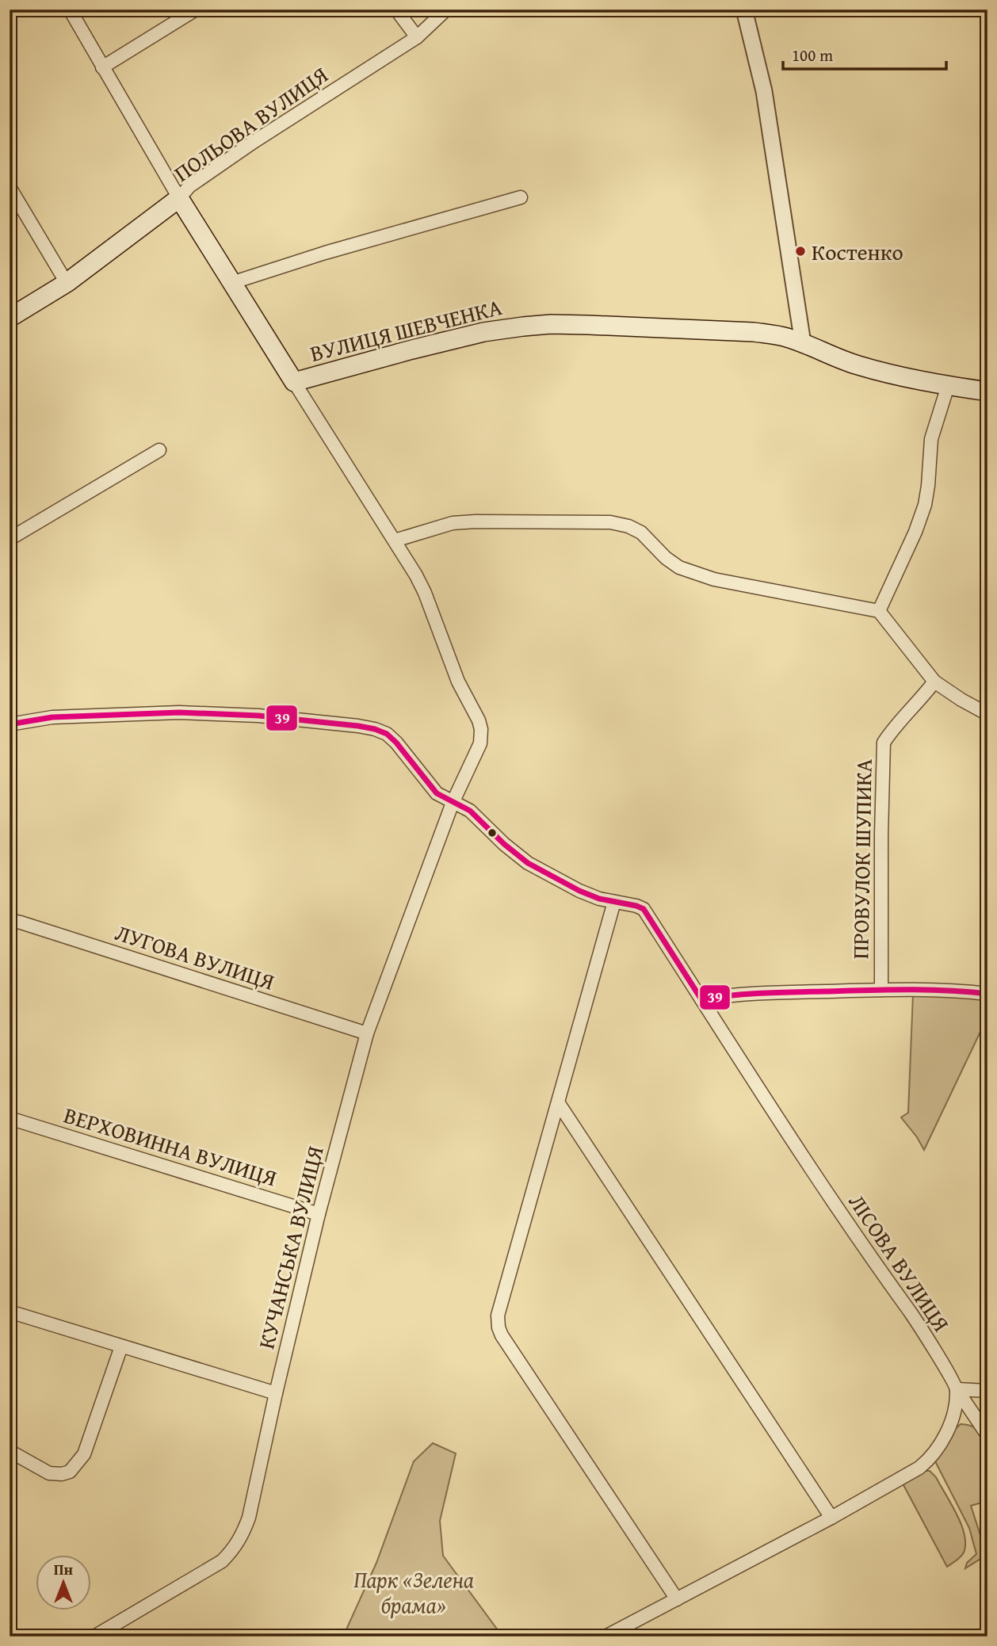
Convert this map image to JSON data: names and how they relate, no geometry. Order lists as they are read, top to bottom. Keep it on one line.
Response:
{"streets":{"main road":["ВУЛИЦЯ ШЕВЧЕНКА"],"street":["ПОЛЬОВА ВУЛИЦЯ","ПРОВУЛОК ШУПИКА","ЛУГОВА ВУЛИЦЯ","ВЕРХОВИННА ВУЛИЦЯ","КУЧАНСЬКА ВУЛИЦЯ","ЛІСОВА ВУЛИЦЯ"]},"crossings":[["ВУЛИЦЯ ШЕВЧЕНКА","КУЧАНСЬКА ВУЛИЦЯ"],["ВУЛИЦЯ ШЕВЧЕНКА","ЛІСОВА ВУЛИЦЯ"],["ЛУГОВА ВУЛИЦЯ","КУЧАНСЬКА ВУЛИЦЯ"],["ВЕРХОВИННА ВУЛИЦЯ","КУЧАНСЬКА ВУЛИЦЯ"],["КУЧАНСЬКА ВУЛИЦЯ","ЛІСОВА ВУЛИЦЯ"]],"parks":["Парк «Зелена брама»"],"places":["Костенко"],"lines":["transit line 39"],"scale_bar":"100 m","north":"top"}
